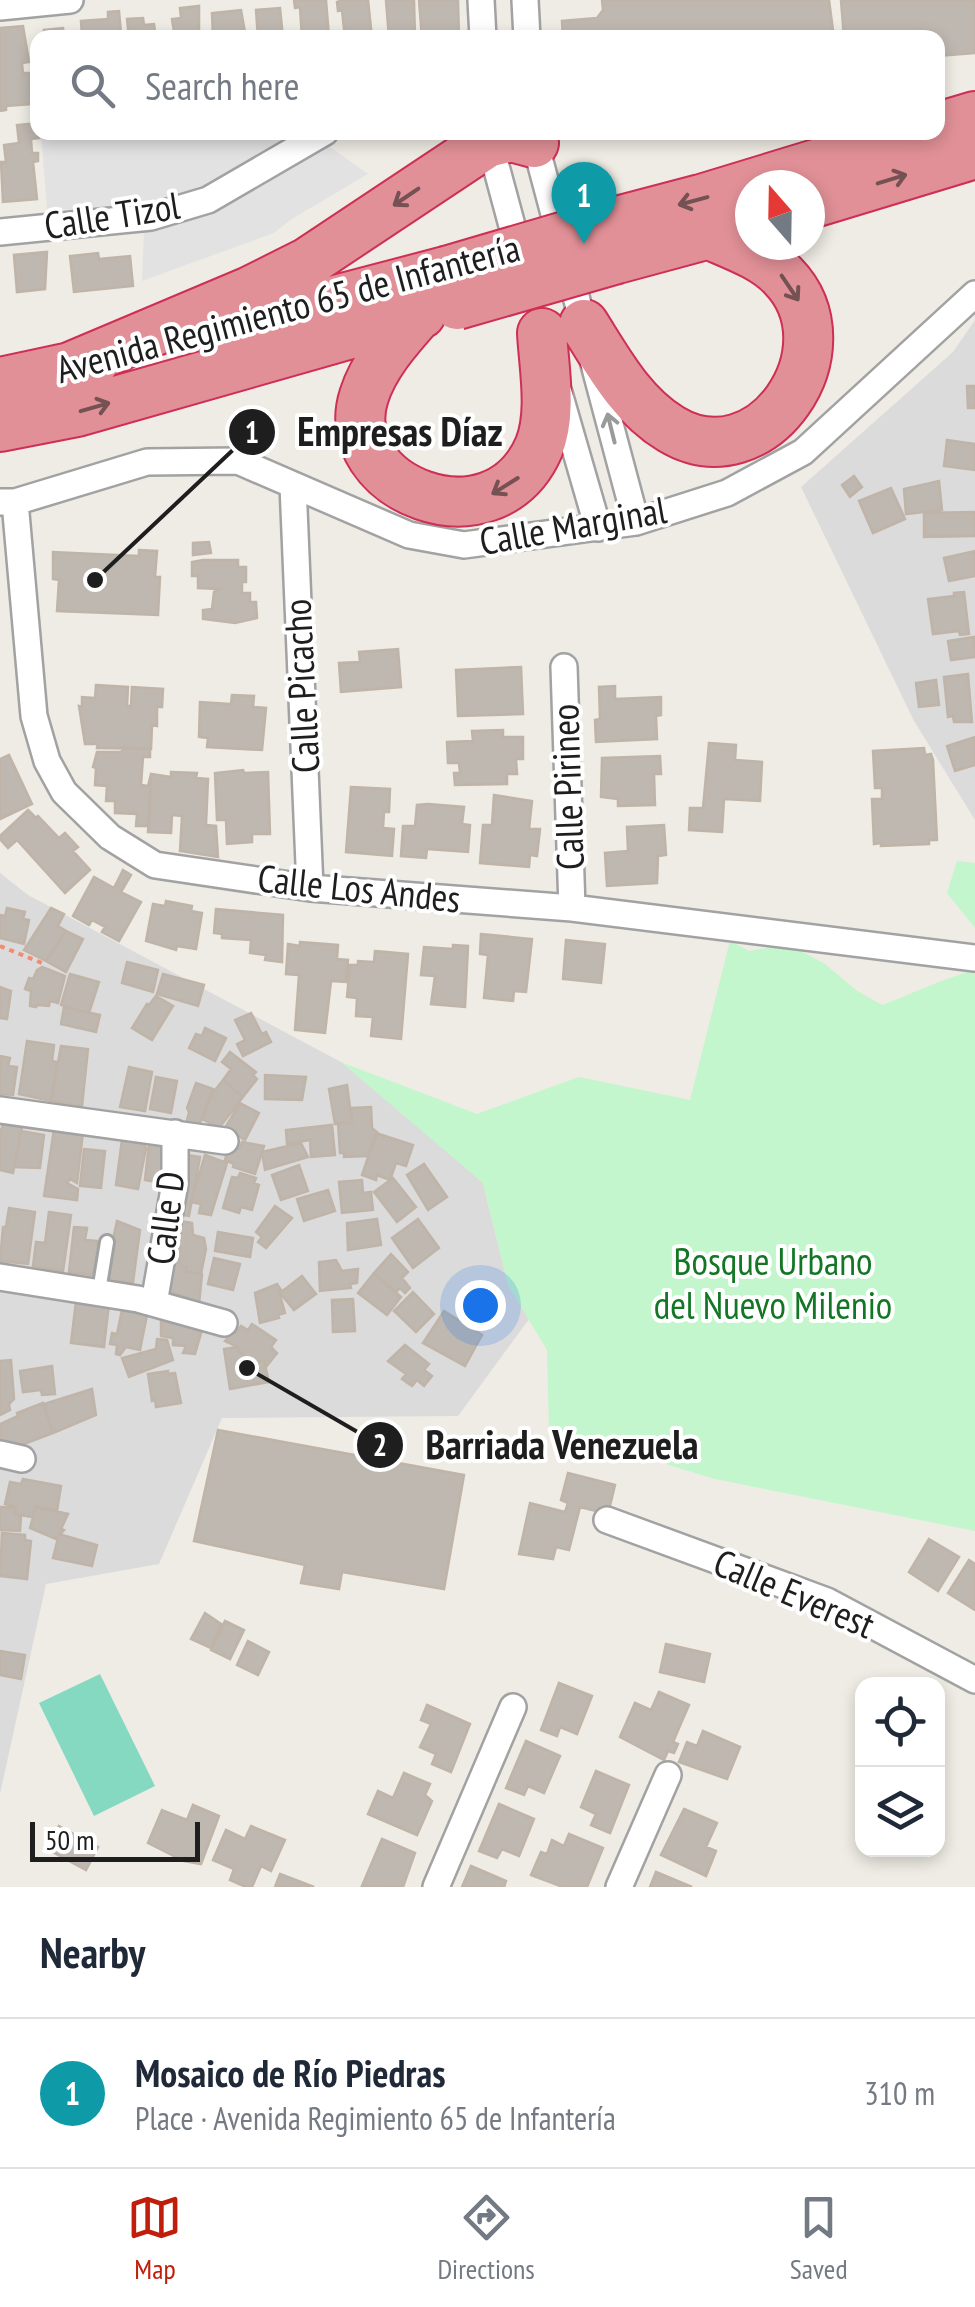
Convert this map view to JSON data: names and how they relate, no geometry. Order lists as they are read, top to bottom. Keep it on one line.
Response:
{"streets":{"highway":["Avenida Regimiento 65 de Infantería"],"street":["Calle Tizol","Calle Marginal","Calle Picacho","Calle Pirineo","Calle Los Andes","Calle D","Calle Everest"]},"crossings":[["Calle Marginal","Calle Picacho"],["Calle Marginal","Calle Los Andes"],["Calle Picacho","Calle Los Andes"],["Calle Pirineo","Calle Los Andes"]],"parks":["Bosque Urbano del Nuevo Milenio"],"places":["Empresas Díaz","Barriada Venezuela"],"scale_bar":"50 m","north":"top","page":{"search":"Search here","pins":"1","scale":"50 m","heading":"Nearby","list":[{"mark":"1","name":"Mosaico de Río Piedras","note":"Place · Avenida Regimiento 65 de Infantería","value":"310 m"}],"nav":["Map","Directions","Saved"]}}
